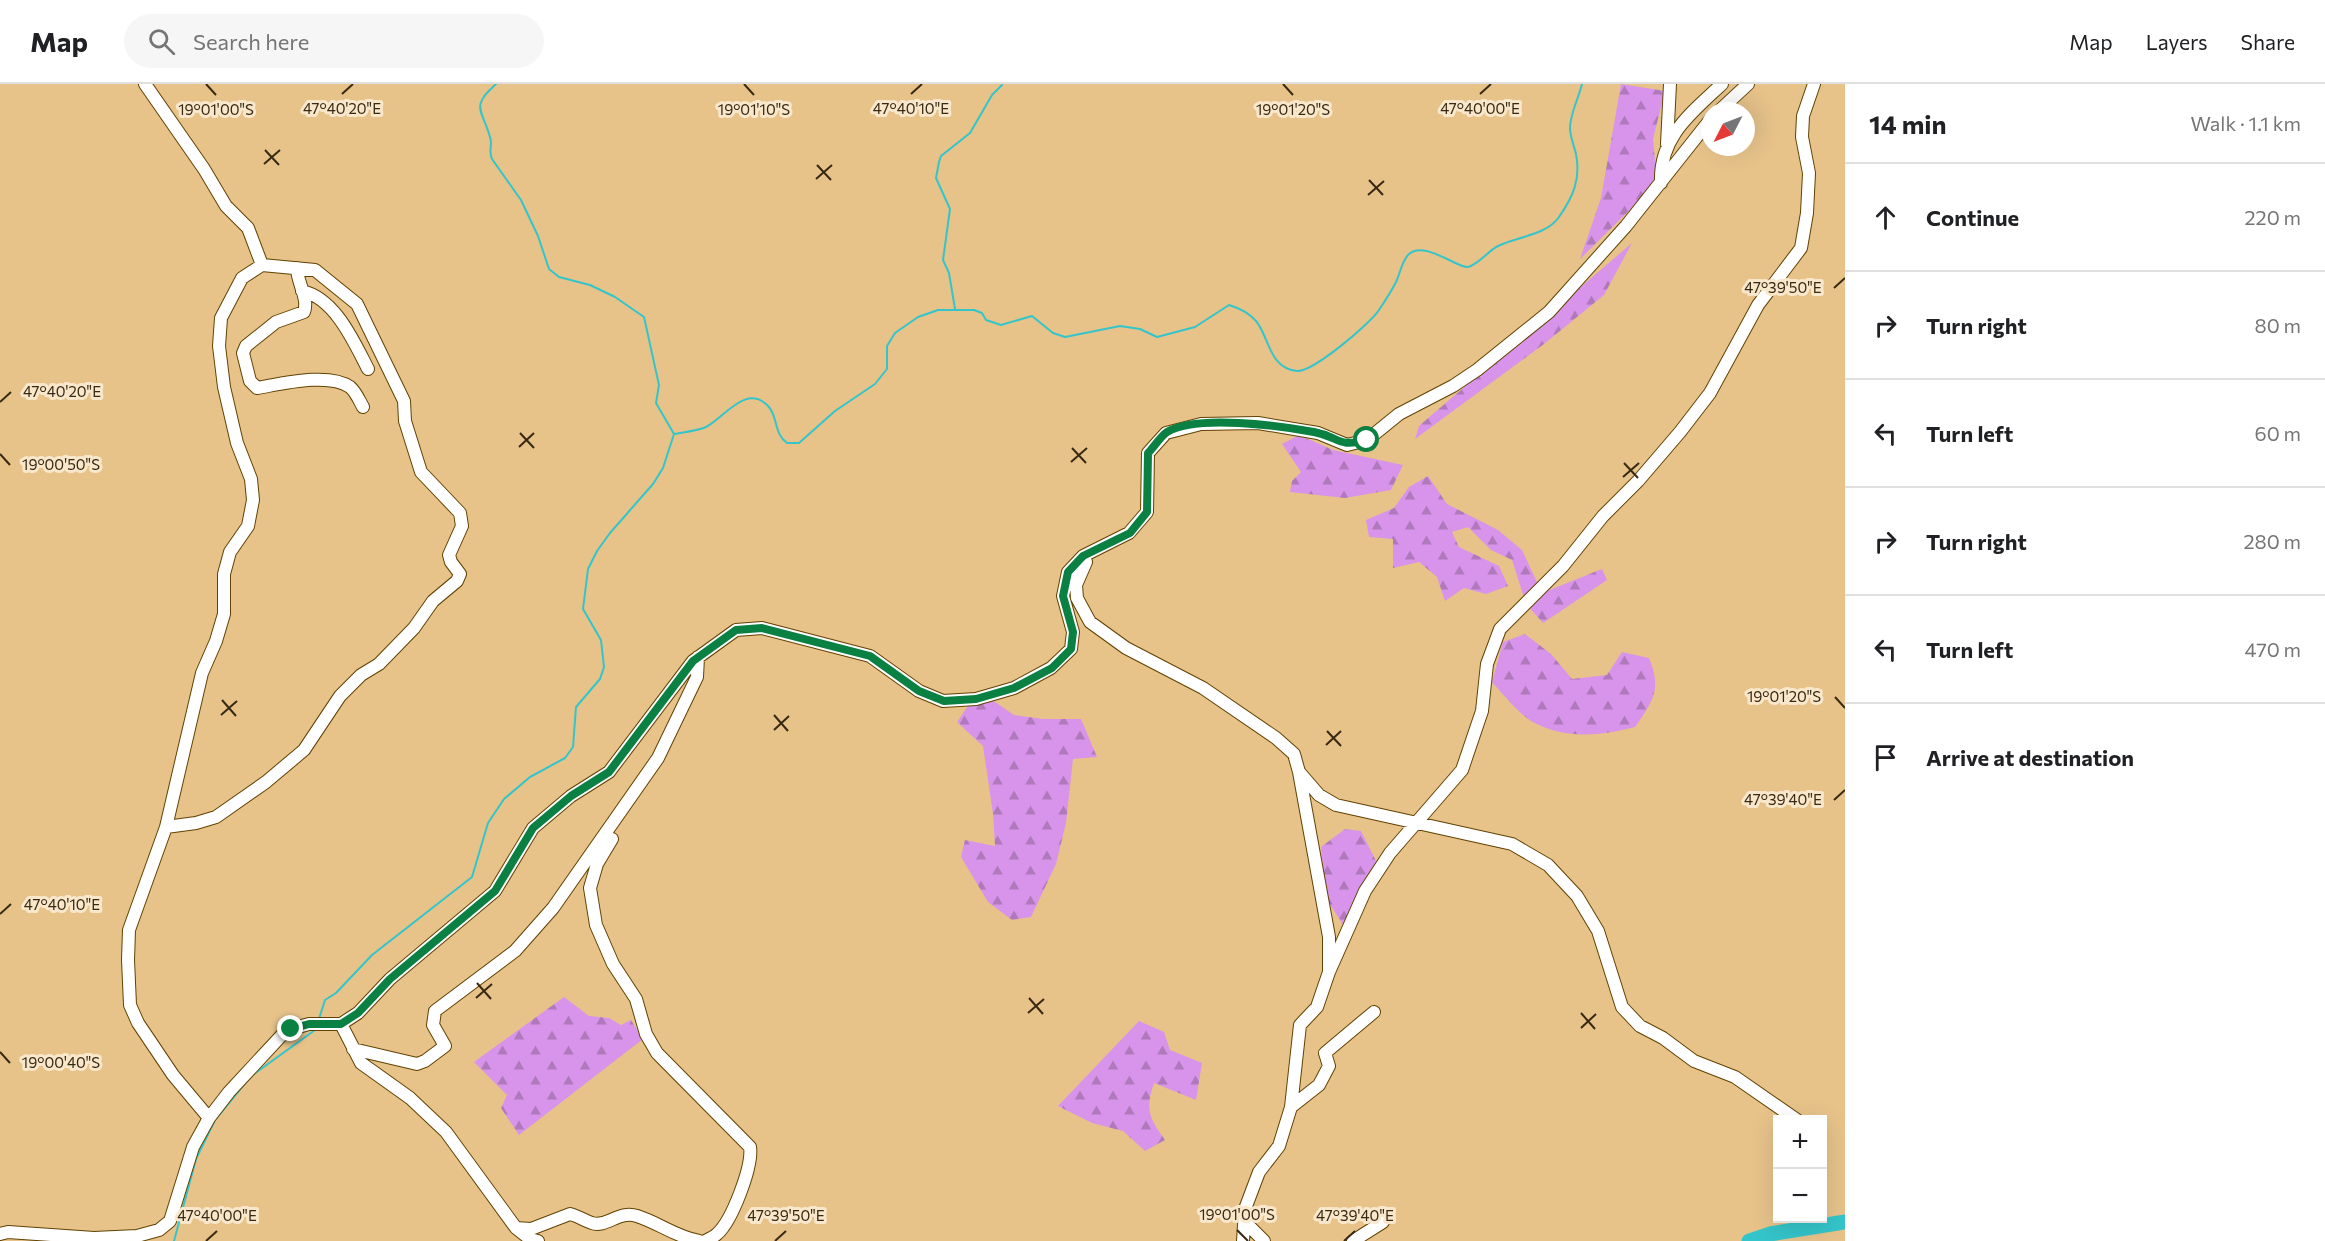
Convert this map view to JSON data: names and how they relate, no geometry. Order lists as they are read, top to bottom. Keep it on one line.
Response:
{"north":"bottom left","page":{"header":"Map","search":"Search here","nav":["Map","Layers","Share"],"heading":["14 min","Walk · 1.1 km"],"list":[["Continue","220 m"],["Turn right","80 m"],["Turn left","60 m"],["Turn right","280 m"],["Turn left","470 m"],"Arrive at destination"],"map_buttons":["+","−"]},"coordinates":["47°40'20\"E","47°40'10\"E","47°40'00\"E","19°01'00\"S","19°01'10\"S","19°01'20\"S","47°39'50\"E","19°00'50\"S","47°39'40\"E","19°00'40\"S"]}
